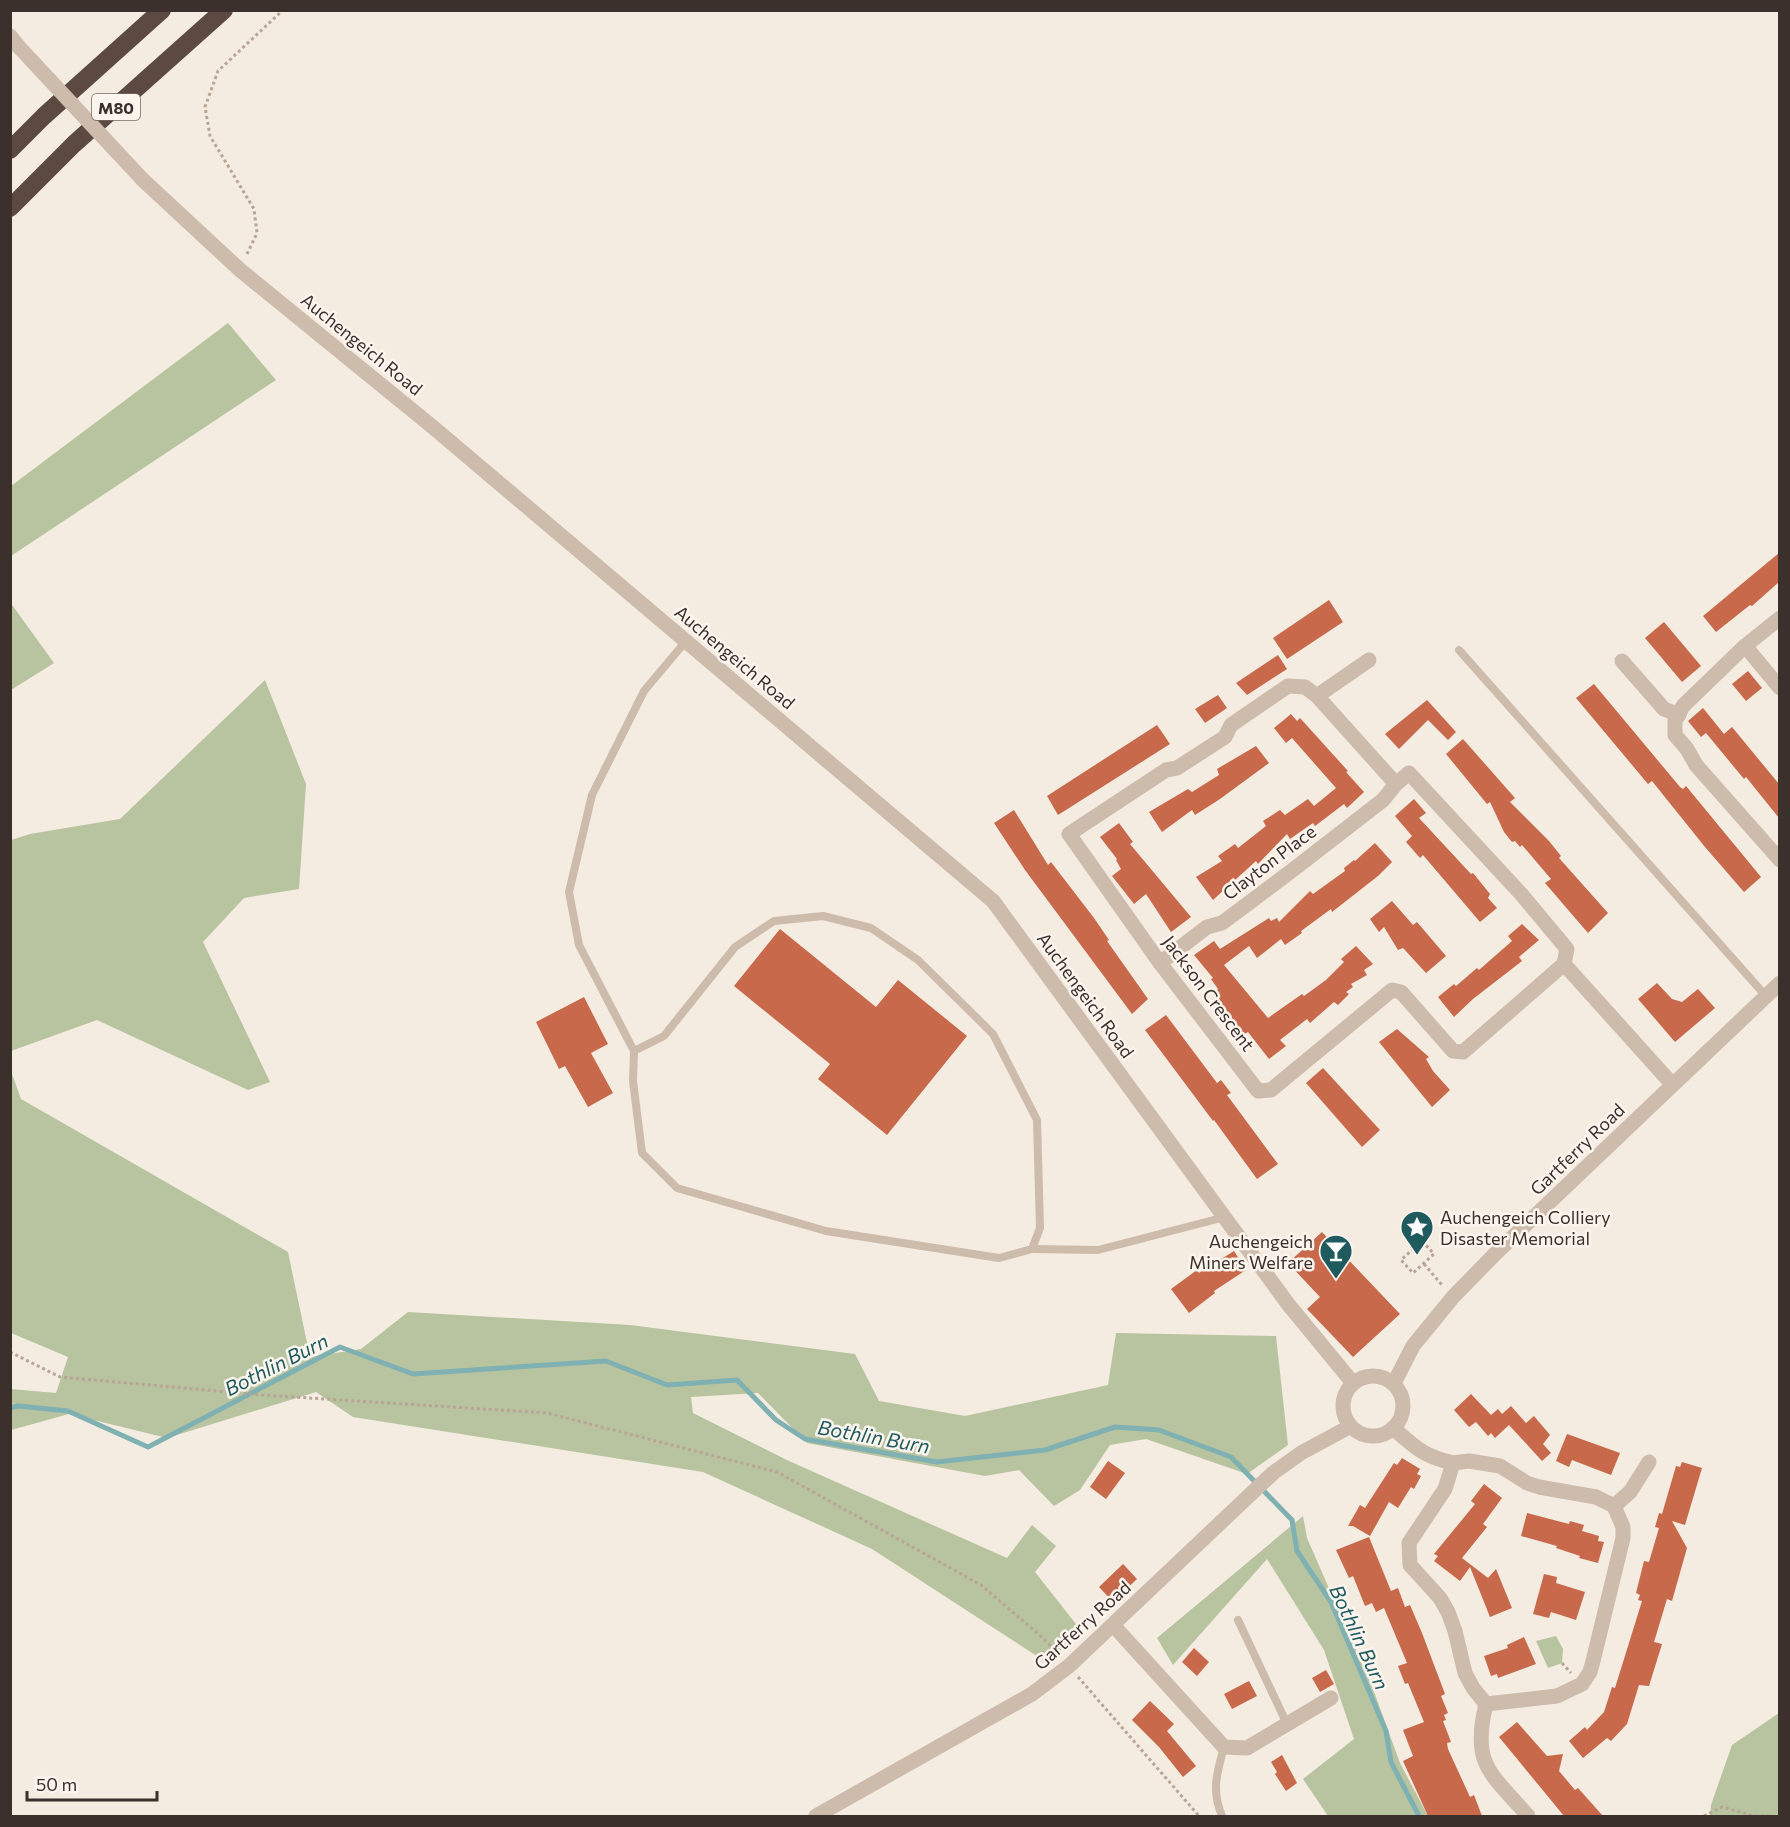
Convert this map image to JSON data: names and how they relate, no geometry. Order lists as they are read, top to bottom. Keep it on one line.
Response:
{"streets":{"highway":["M80"],"street":["Auchengeich Road","Clayton Place","Jackson Crescent","Gartferry Road"]},"crossings":[["Auchengeich Road","Gartferry Road"],["Clayton Place","Jackson Crescent"]],"water":["Bothlin Burn"],"places":{"place":["Auchengeich Colliery Disaster Memorial"],"bar":["Auchengeich Miners Welfare"]},"scale_bar":"50 m"}
